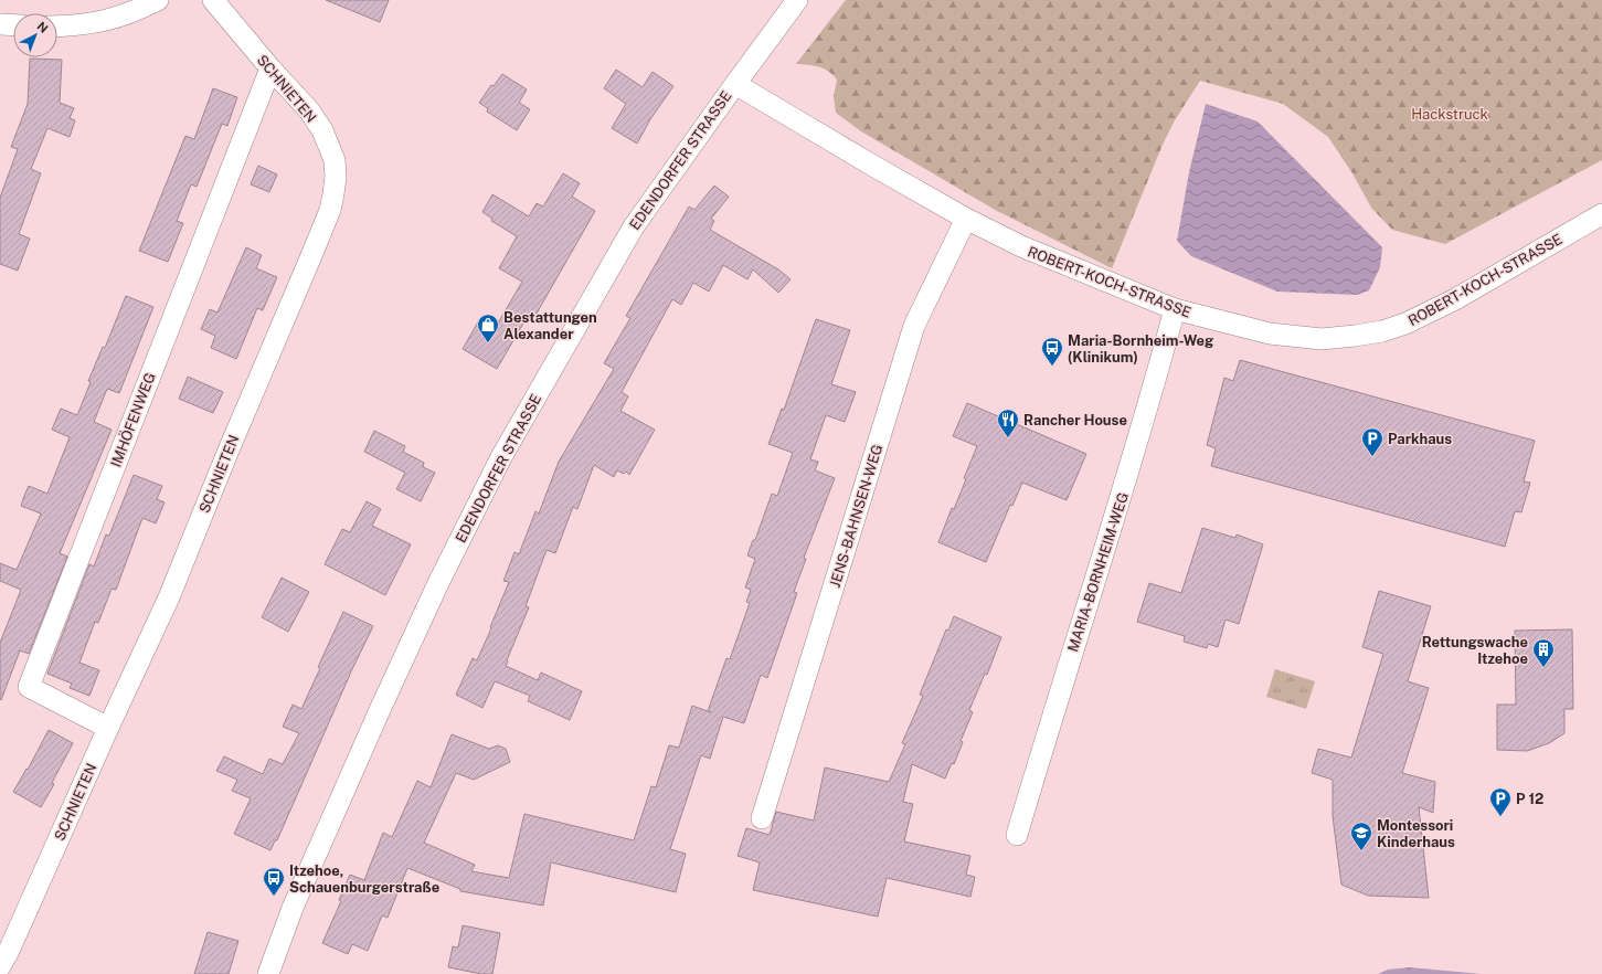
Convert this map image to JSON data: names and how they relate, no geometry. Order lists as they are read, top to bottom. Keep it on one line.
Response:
{"streets":{"street":["SCHNIETEN","EDENDORFER STRASSE","ROBERT-KOCH-STRASSE","IMHÖFENWEG","JENS-BAHNSEN-WEG","MARIA-BORNHEIM-WEG"]},"crossings":[["SCHNIETEN","IMHÖFENWEG"],["EDENDORFER STRASSE","ROBERT-KOCH-STRASSE"],["ROBERT-KOCH-STRASSE","JENS-BAHNSEN-WEG"],["ROBERT-KOCH-STRASSE","MARIA-BORNHEIM-WEG"]],"parks":["Hackstruck"],"places":{"shop":["Bestattungen Alexander"],"bus stop":["Maria-Bornheim-Weg (Klinikum)","Itzehoe, Schauenburgerstraße"],"restaurant":["Rancher House"],"parking":["Parkhaus","P 12"],"building":["Rettungswache Itzehoe"],"school or university":["Montessori Kinderhaus"]},"north":"top right"}
